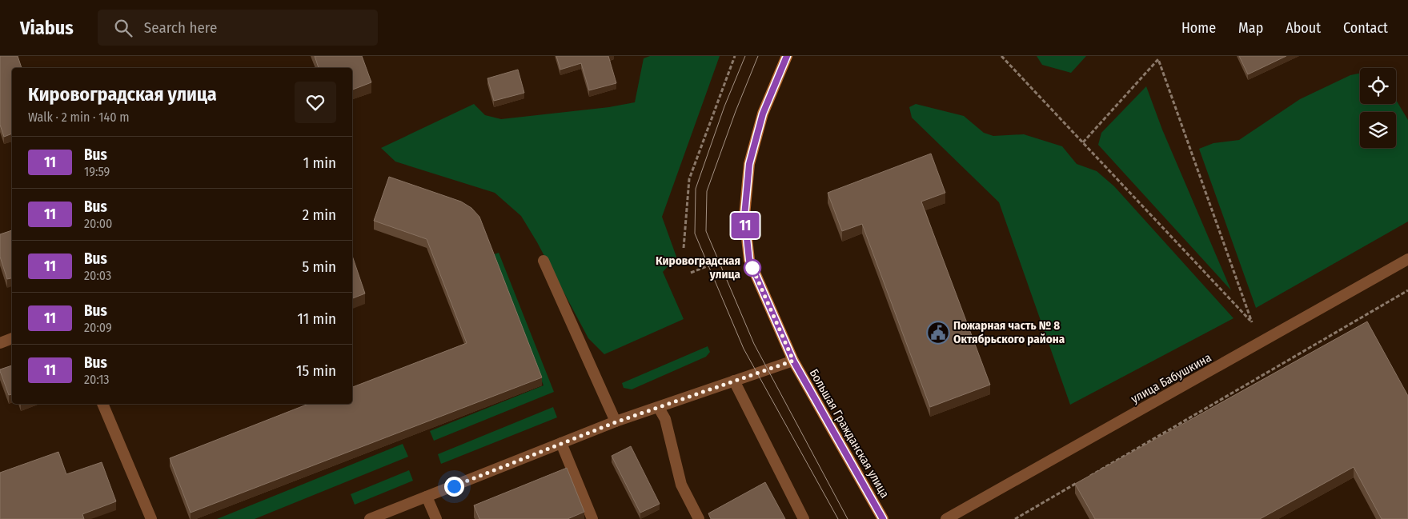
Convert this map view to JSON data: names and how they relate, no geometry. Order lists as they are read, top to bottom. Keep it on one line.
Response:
{"streets":{"main road":["Большая Гражданская улица"],"street":["улица Бабушкина"]},"places":{"other":["Кировоградская улица"],"public building":["Пожарная часть № 8 Октябрьского района"]},"lines":["bus line 11"],"page":{"header":"Viabus","search":"Search here","nav":["Home","Map","About","Contact"],"on_map":"11","heading":["Кировоградская улица","Walk · 2 min · 140 m"],"list":[{"mark":"11","name":"Bus","note":"19:59","value":"1 min"},{"mark":"11","name":"Bus","note":"20:00","value":"2 min"},{"mark":"11","name":"Bus","note":"20:03","value":"5 min"},{"mark":"11","name":"Bus","note":"20:09","value":"11 min"},{"mark":"11","name":"Bus","note":"20:13","value":"15 min"}]}}
